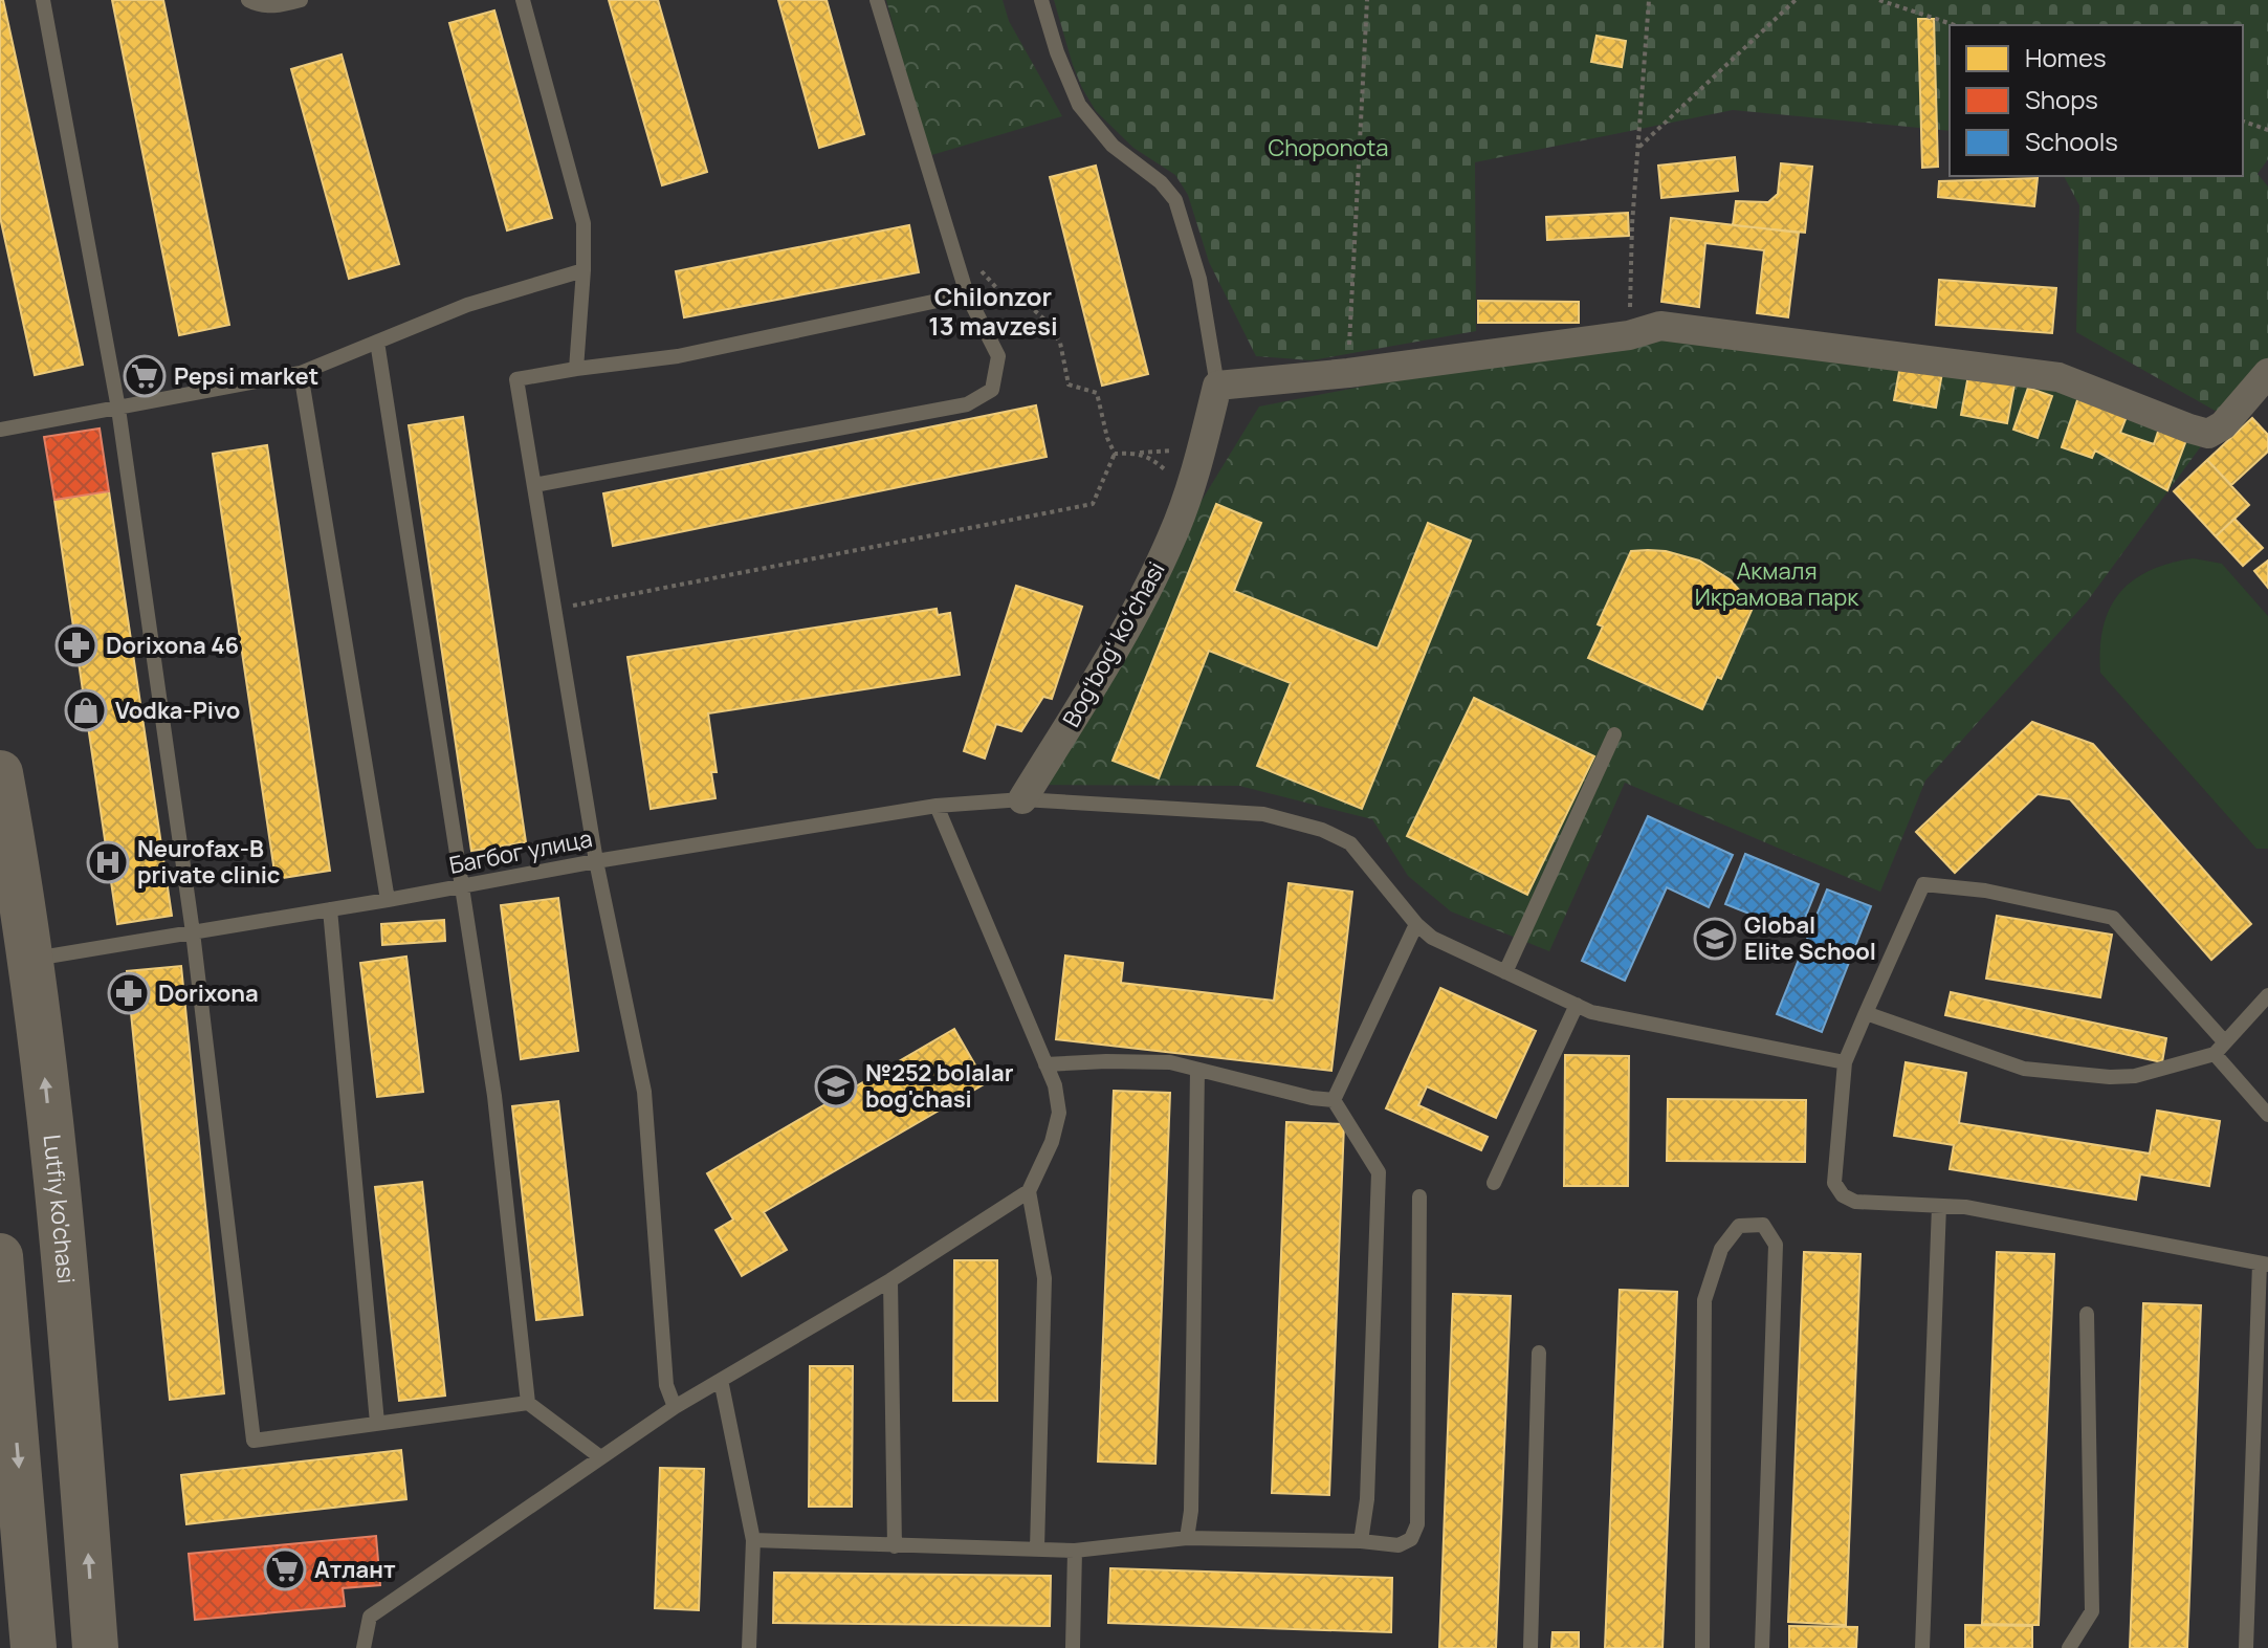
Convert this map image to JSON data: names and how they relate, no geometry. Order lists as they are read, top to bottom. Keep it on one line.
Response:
{"streets":{"main road":["Lutfiy ko'chasi"],"street":["Bogʻbogʻ koʻchasi"],"lane":["Багбог улица"]},"crossings":[["Bogʻbogʻ koʻchasi","Багбог улица"],["Багбог улица","Lutfiy ko'chasi"]],"districts":["Chilonzor 13 mavzesi"],"parks":["Choponota","Акмаля Икрамова парк"],"places":{"supermarket":["Pepsi market","Атлант"],"pharmacy":["Dorixona 46","Dorixona"],"shop":["Vodka-Pivo"],"hospital":["Neurofax-B private clinic"],"school or university":["Global Elite School","№252 bolalar bog'chasi"]},"legend":["Homes","Shops","Schools"]}
